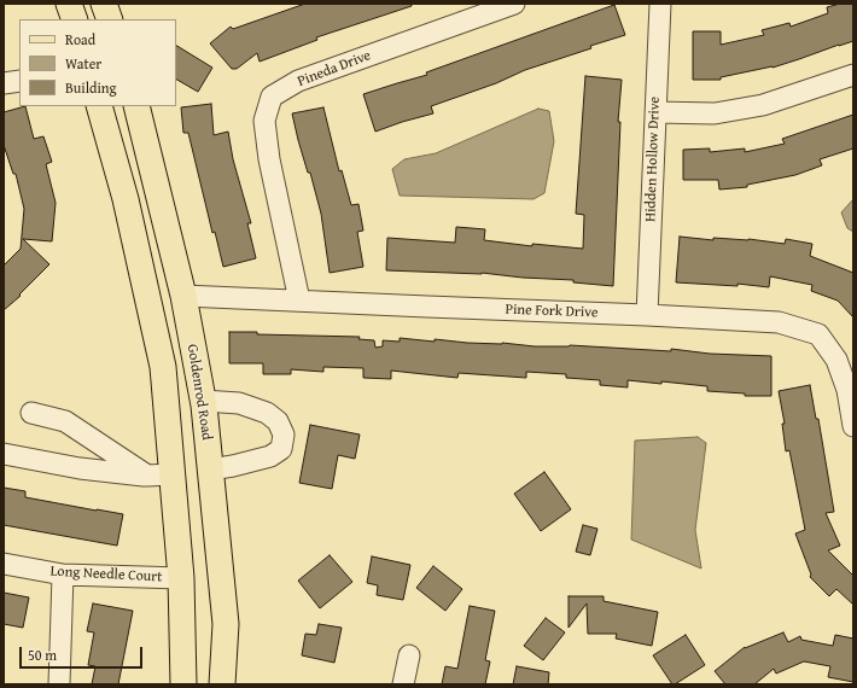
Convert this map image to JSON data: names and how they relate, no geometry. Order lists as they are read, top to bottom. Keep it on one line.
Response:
{"streets":{"main road":["Goldenrod Road"],"street":["Pineda Drive","Hidden Hollow Drive","Pine Fork Drive","Long Needle Court"]},"crossings":[["Pineda Drive","Pine Fork Drive"],["Hidden Hollow Drive","Pine Fork Drive"],["Pine Fork Drive","Goldenrod Road"]],"legend":["Road","Water","Building"],"scale_bar":"50 m"}
